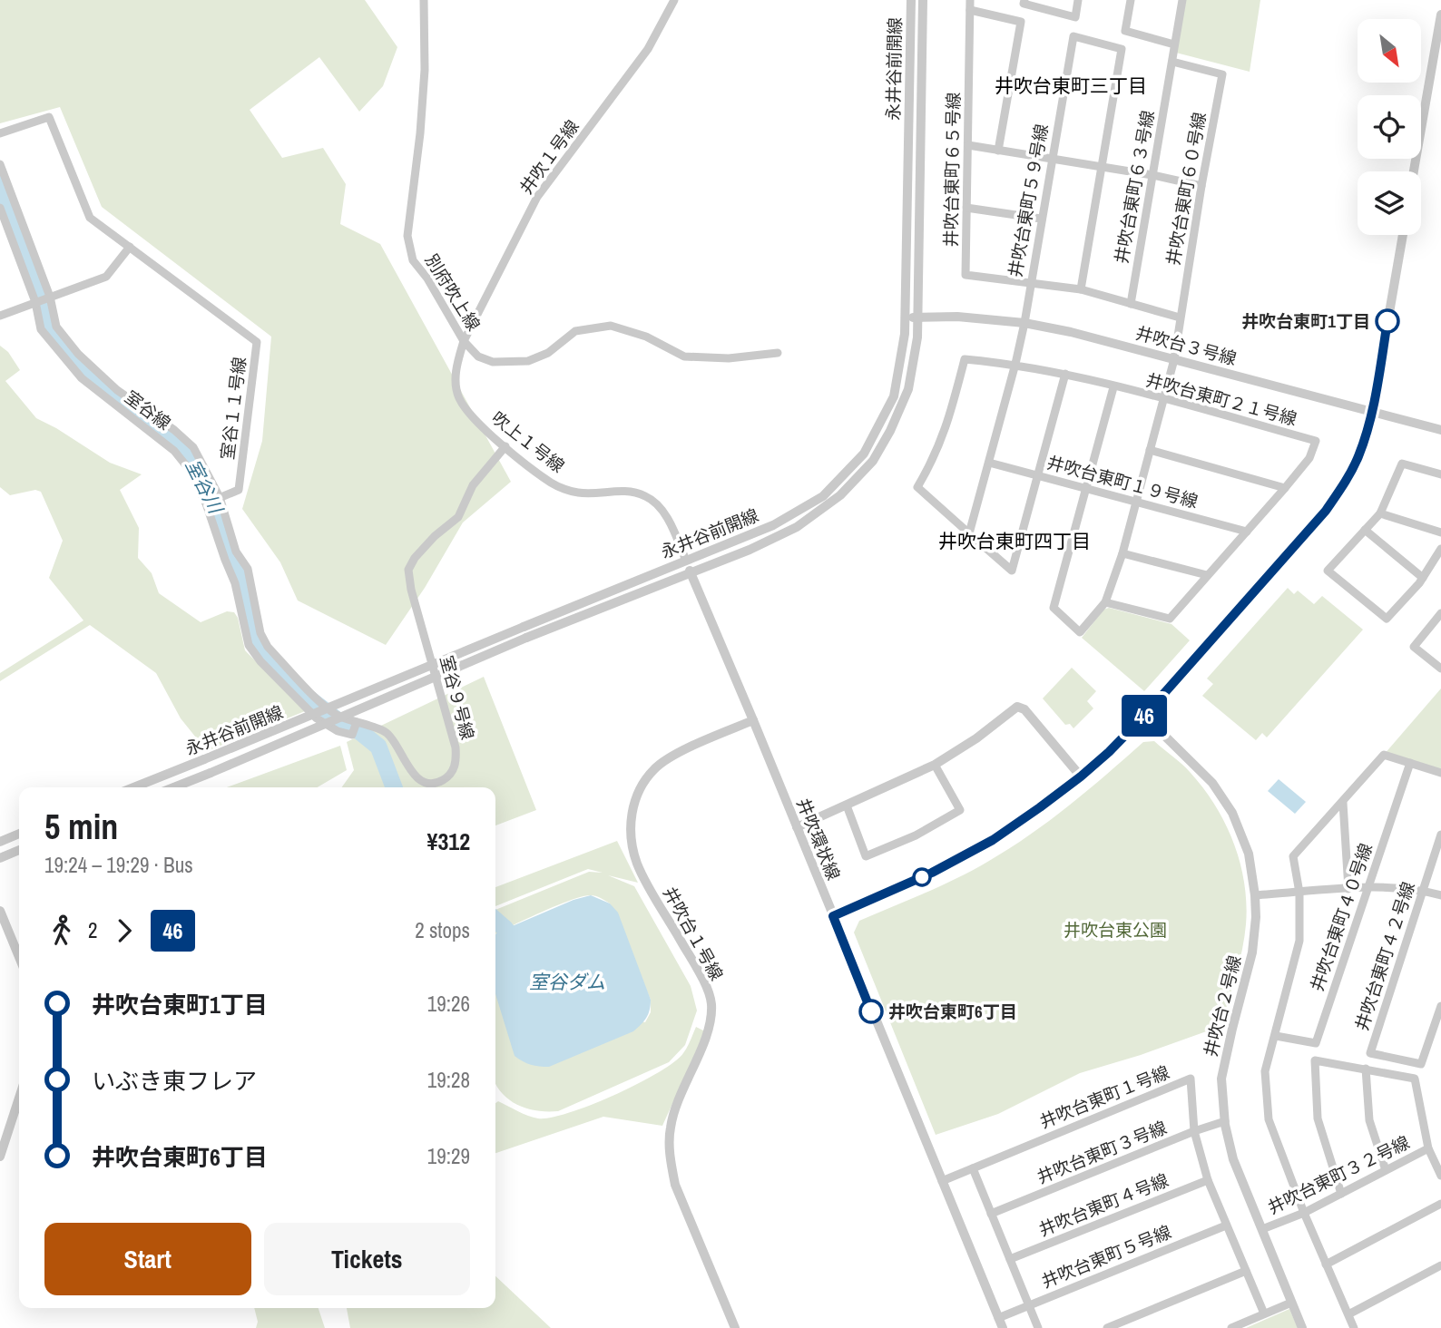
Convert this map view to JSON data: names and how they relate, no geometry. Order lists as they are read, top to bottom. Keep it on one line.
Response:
{"streets":{"street":["永井谷前開線","井吹１号線","井吹台東町６５号線","井吹台東町６３号線","井吹台東町６０号線","井吹台東町５９号線","別府吹上線","井吹台３号線","井吹台東町２１号線","室谷１１号線","室谷線","吹上１号線","井吹台東町１９号線","室谷９号線","井吹環状線","井吹台東町４０号線","井吹台１号線","井吹台東町４２号線","井吹台２号線","井吹台東町１号線","井吹台東町３号線","井吹台東町３２号線","井吹台東町４号線","井吹台東町５号線"]},"crossings":[["永井谷前開線","井吹台３号線"],["永井谷前開線","吹上１号線"],["永井谷前開線","井吹環状線"],["井吹１号線","別府吹上線"],["井吹１号線","吹上１号線"],["井吹台東町６５号線","井吹台東町５９号線"],["井吹台東町６３号線","井吹台東町６０号線"],["井吹台東町６０号線","井吹台３号線"],["井吹台東町６０号線","井吹台東町２１号線"],["井吹台東町６０号線","井吹台東町１９号線"],["井吹台東町５９号線","井吹台３号線"],["井吹台東町５９号線","井吹台東町２１号線"],["井吹台東町５９号線","井吹台東町１９号線"],["別府吹上線","吹上１号線"],["井吹台東町２１号線","井吹台東町１９号線"],["室谷１１号線","室谷９号線"],["室谷線","室谷９号線"],["吹上１号線","室谷９号線"],["吹上１号線","井吹環状線"],["井吹環状線","井吹台１号線"],["井吹環状線","井吹台東町１号線"],["井吹環状線","井吹台東町５号線"],["井吹台２号線","井吹台東町３号線"],["井吹台２号線","井吹台東町３２号線"],["井吹台東町１号線","井吹台東町３号線"],["井吹台東町１号線","井吹台東町４号線"],["井吹台東町１号線","井吹台東町５号線"]],"districts":["井吹台東町三丁目","井吹台東町四丁目"],"water":["室谷川","室谷ダム"],"parks":["井吹台東公園"],"places":["井吹台東町1丁目","井吹台東町6丁目"],"lines":["bus line 46"],"north":"bottom right","page":{"on_map":"46","heading":["5 min","19:24 – 19:29 · Bus","¥312"],"legs":["2","46","2 stops"],"list":[{"name":"井吹台東町1丁目","value":"19:26"},{"name":"いぶき東フレア","value":"19:28"},{"name":"井吹台東町6丁目","value":"19:29"}],"buttons":["Start","Tickets"]}}
